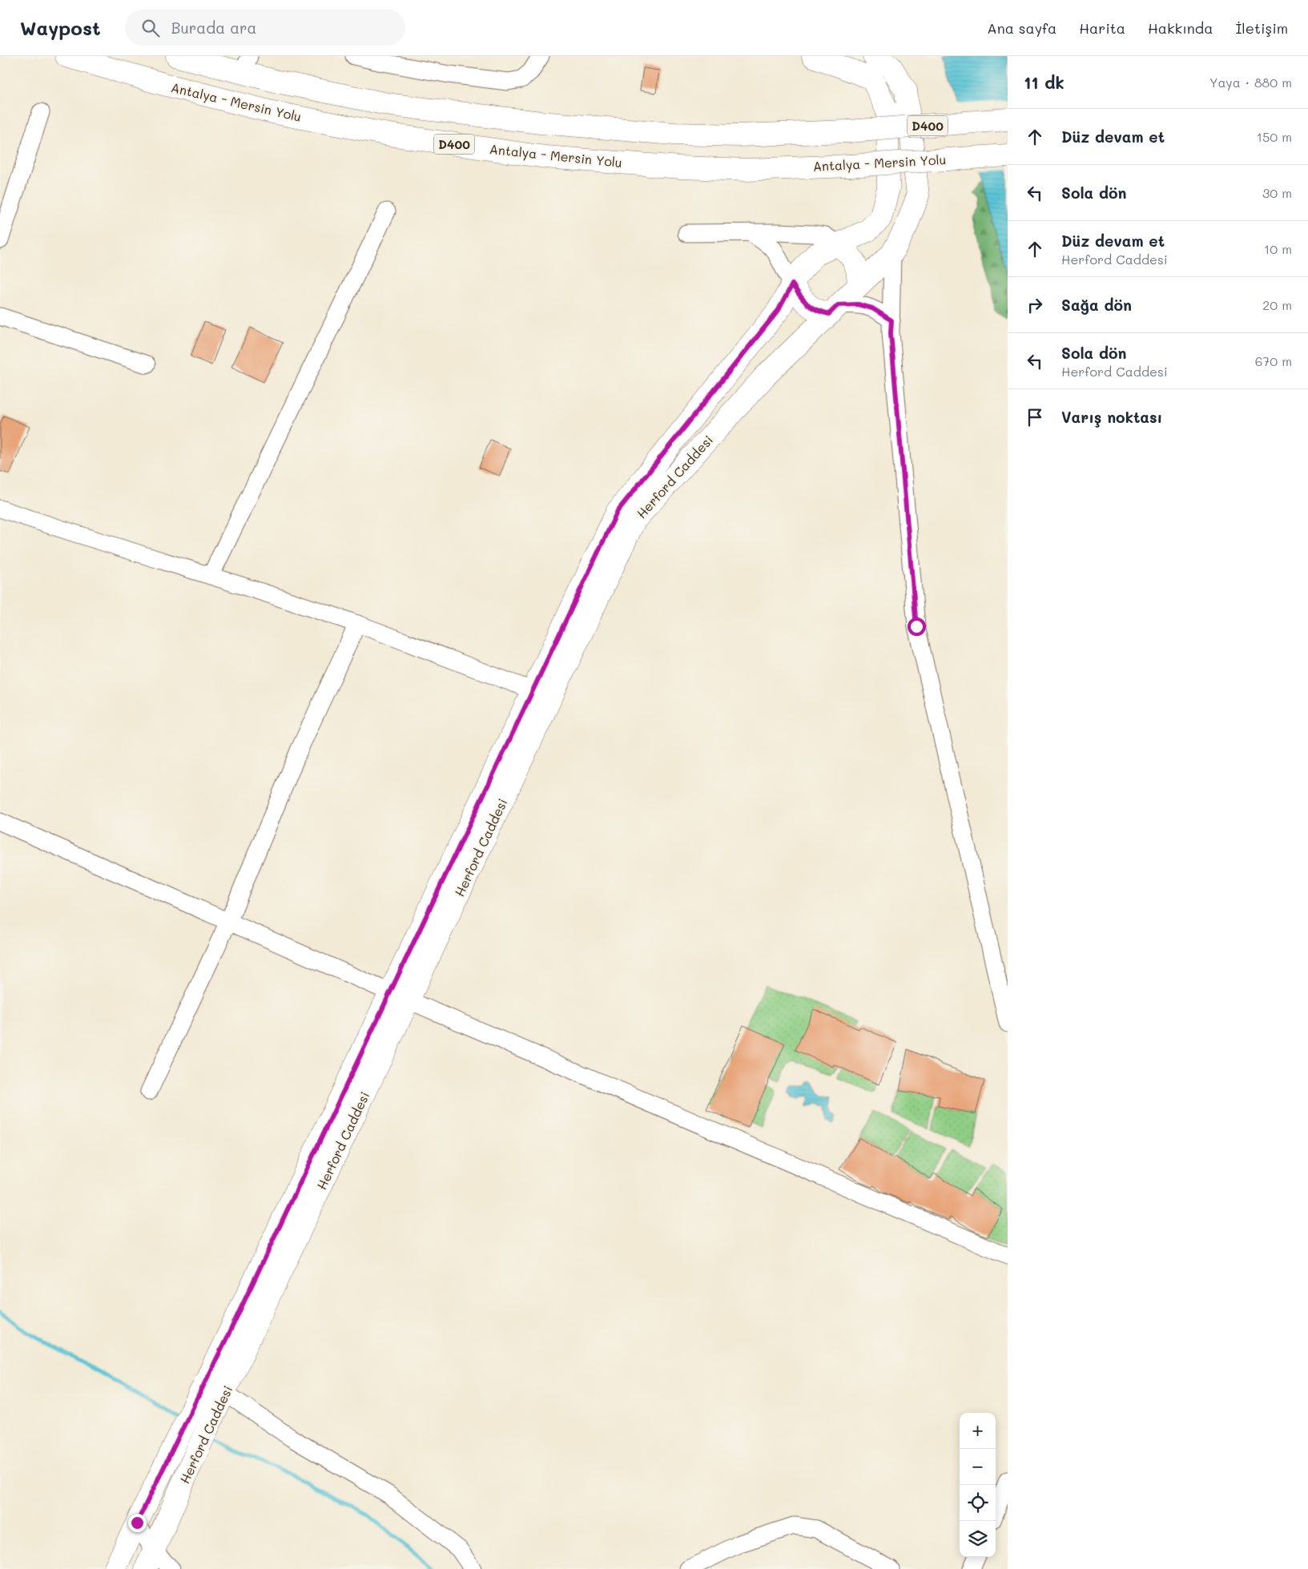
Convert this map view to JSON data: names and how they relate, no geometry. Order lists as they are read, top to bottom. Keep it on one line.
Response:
{"streets":{"main road":["Antalya - Mersin Yolu","D400","Herford Caddesi"]},"page":{"header":"Waypost","search":"Burada ara","nav":["Ana sayfa","Harita","Hakkında","İletişim"],"heading":["11 dk","Yaya · 880 m"],"list":[["Düz devam et","150 m"],["Sola dön","30 m"],["Düz devam et","Herford Caddesi","10 m"],["Sağa dön","20 m"],["Sola dön","Herford Caddesi","670 m"],"Varış noktası"],"map_buttons":["+","−"]}}
